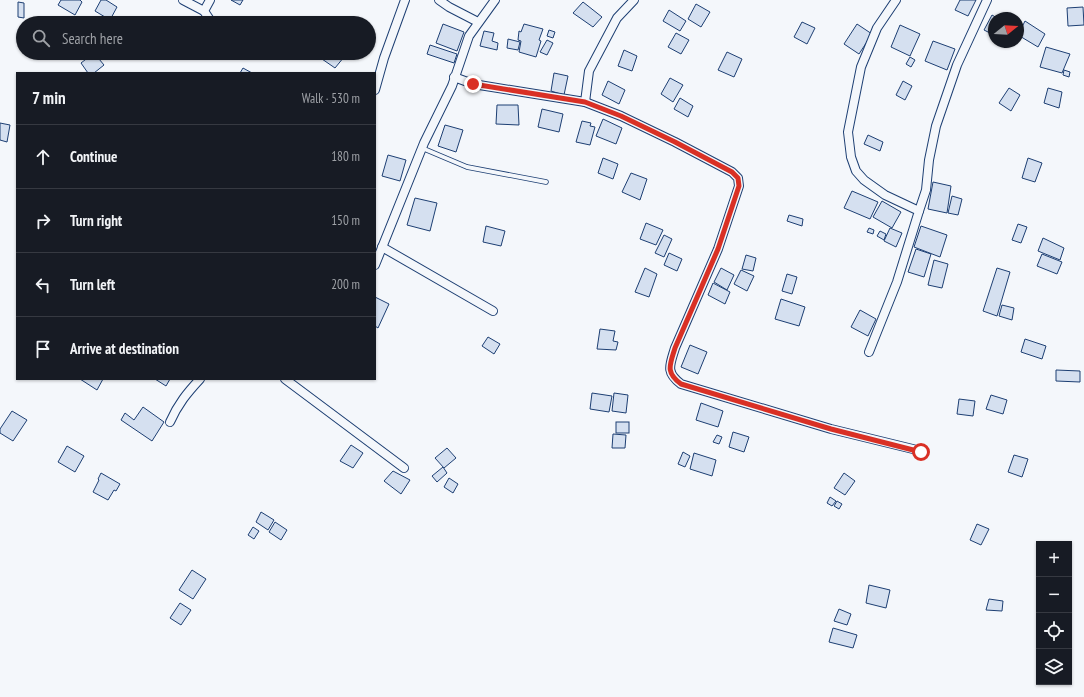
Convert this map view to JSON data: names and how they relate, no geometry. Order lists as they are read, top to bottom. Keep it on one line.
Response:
{"north":"right","page":{"search":"Search here","heading":["7 min","Walk · 530 m"],"list":[["Continue","180 m"],["Turn right","150 m"],["Turn left","200 m"],"Arrive at destination"],"map_buttons":["+","−"]}}
